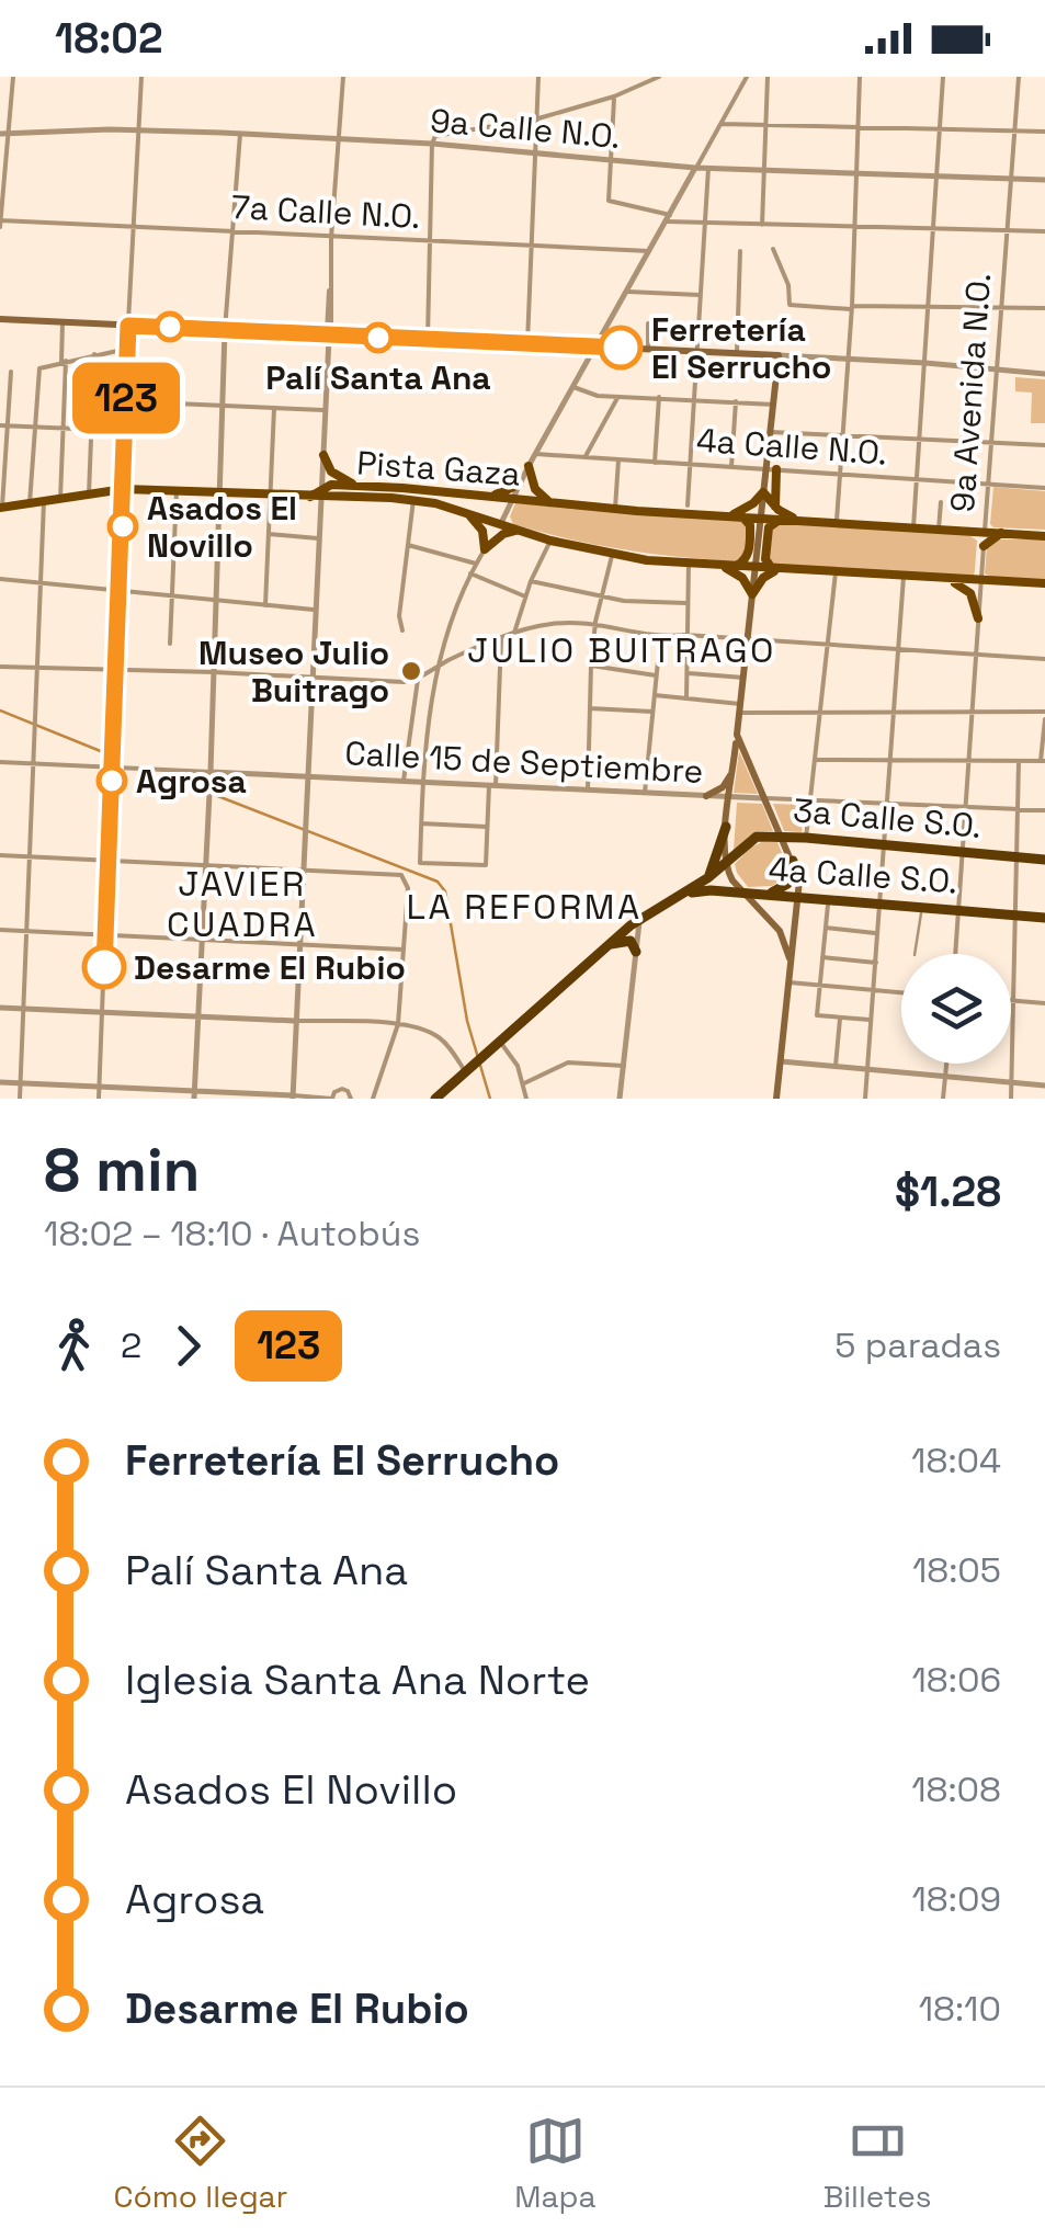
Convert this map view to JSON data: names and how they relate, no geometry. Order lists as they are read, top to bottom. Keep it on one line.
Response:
{"streets":{"highway":["3a Calle S.O.","4a Calle S.O."],"main road":["Pista Gaza"],"street":["9a Calle N.O.","7a Calle N.O.","9a Avenida N.O.","4a Calle N.O.","Calle 15 de Septiembre"]},"crossings":[["9a Calle N.O.","9a Avenida N.O."],["9a Avenida N.O.","4a Calle N.O."],["9a Avenida N.O.","Pista Gaza"],["9a Avenida N.O.","Calle 15 de Septiembre"],["9a Avenida N.O.","3a Calle S.O."],["9a Avenida N.O.","4a Calle S.O."],["3a Calle S.O.","4a Calle S.O."]],"districts":["JULIO BUITRAGO","JAVIER CUADRA","LA REFORMA"],"places":["Palí Santa Ana","Ferretería El Serrucho","Asados El Novillo","Museo Julio Buitrago","Agrosa","Desarme El Rubio"],"lines":["bus line 123"],"page":{"status":"18:02","on_map":"123","heading":["8 min","18:02 – 18:10 · Autobús","$1.28"],"legs":["2","123","5 paradas"],"list":[{"name":"Ferretería El Serrucho","value":"18:04"},{"name":"Palí Santa Ana","value":"18:05"},{"name":"Iglesia Santa Ana Norte","value":"18:06"},{"name":"Asados El Novillo","value":"18:08"},{"name":"Agrosa","value":"18:09"},{"name":"Desarme El Rubio","value":"18:10"}],"tabs":["Cómo llegar","Mapa","Billetes"]}}
